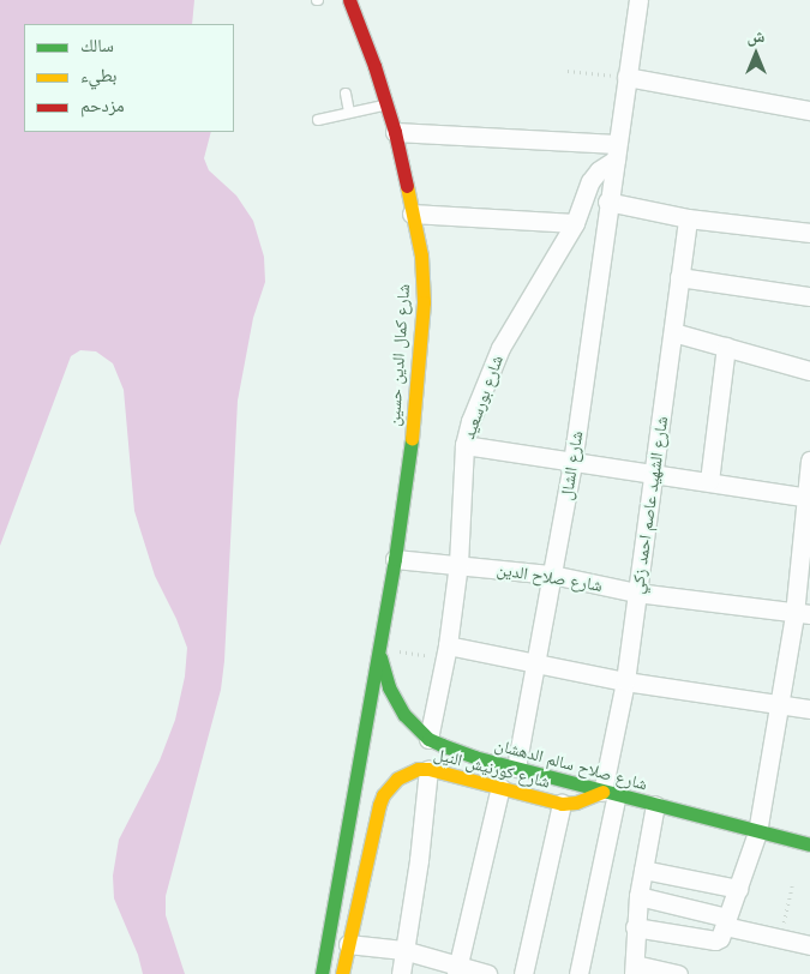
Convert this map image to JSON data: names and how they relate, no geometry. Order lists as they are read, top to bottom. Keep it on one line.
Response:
{"streets":{"main road":["شارع كمال الدين حسين","شارع صلاح سالم الدهشان","شارع كورنيش النيل"],"street":["شارع بورسعيد","شارع الشال","شارع الشهيد عاصم احمد زكي","شارع صلاح الدين"]},"crossings":[["شارع كمال الدين حسين","شارع صلاح الدين"],["شارع كمال الدين حسين","شارع صلاح سالم الدهشان"],["شارع بورسعيد","شارع الشال"],["شارع بورسعيد","شارع صلاح الدين"],["شارع بورسعيد","شارع صلاح سالم الدهشان"],["شارع الشال","شارع صلاح الدين"],["شارع الشال","شارع صلاح سالم الدهشان"],["شارع الشهيد عاصم احمد زكي","شارع صلاح الدين"],["شارع الشهيد عاصم احمد زكي","شارع صلاح سالم الدهشان"],["شارع الشهيد عاصم احمد زكي","شارع كورنيش النيل"],["شارع صلاح سالم الدهشان","شارع كورنيش النيل"]],"legend":["سالك","بطيء","مزدحم"],"north":"top"}
